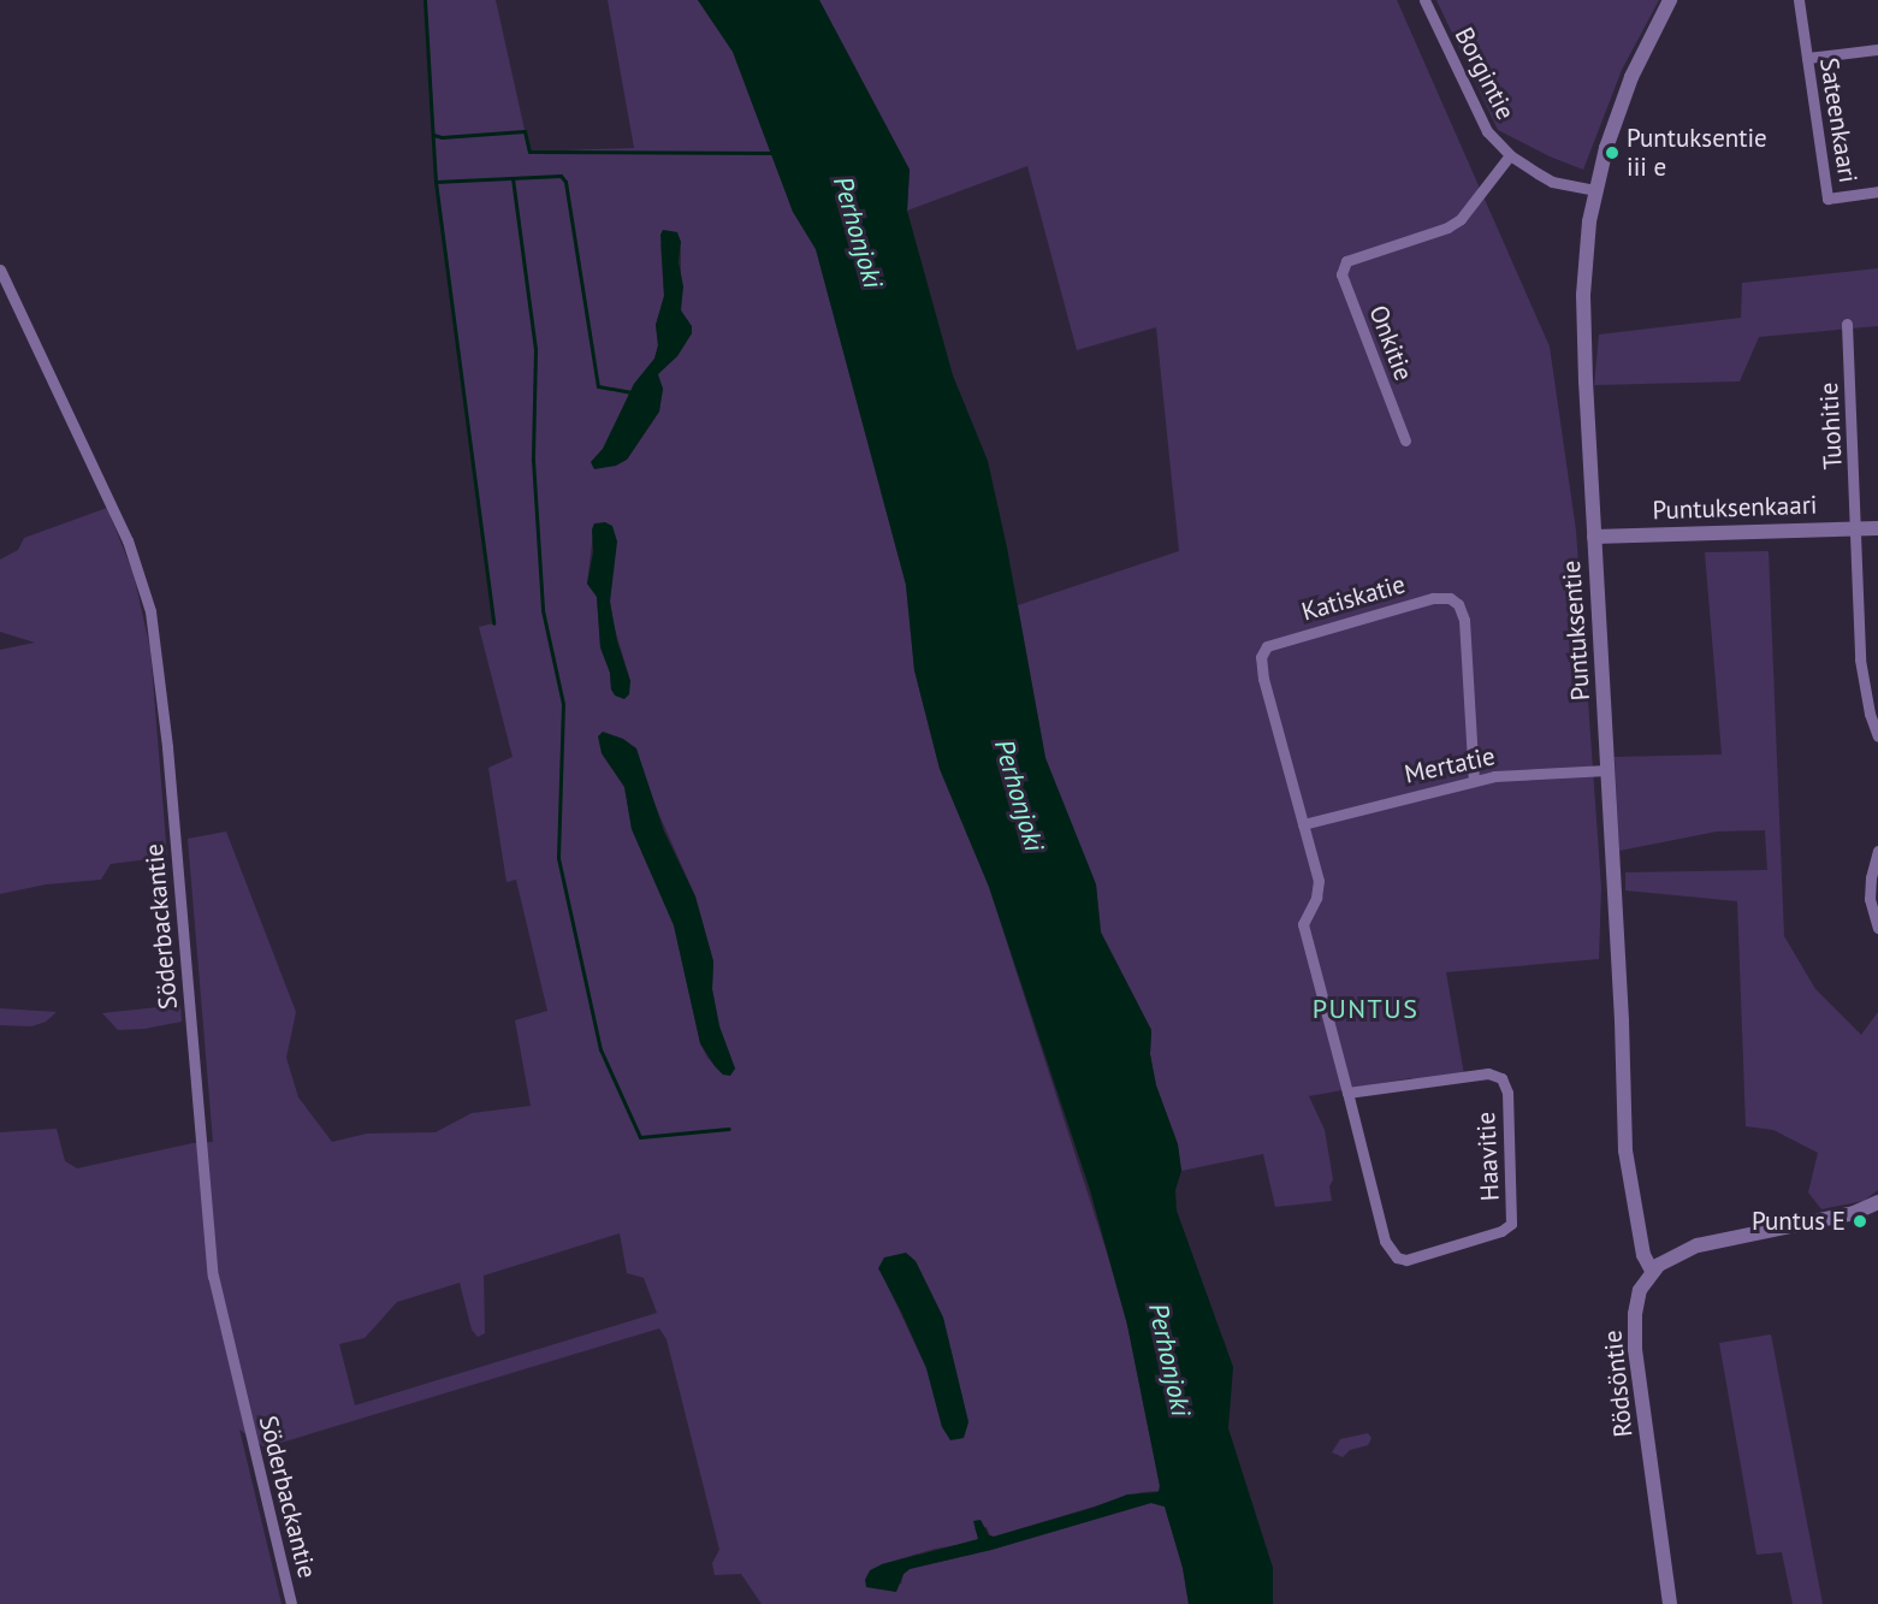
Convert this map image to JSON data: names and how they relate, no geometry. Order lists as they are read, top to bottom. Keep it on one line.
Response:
{"streets":{"street":["Borgintie","Sateenkaari","Onkitie","Tuohitie","Puntuksenkaari","Katiskatie","Puntuksentie","Mertatie","Söderbackantie","Haavitie","Rödsöntie"]},"crossings":[["Borgintie","Onkitie"],["Borgintie","Puntuksentie"],["Tuohitie","Puntuksenkaari"],["Puntuksenkaari","Puntuksentie"],["Katiskatie","Mertatie"],["Katiskatie","Haavitie"],["Puntuksentie","Mertatie"],["Puntuksentie","Rödsöntie"],["Mertatie","Haavitie"]],"districts":["PUNTUS"],"water":["Perhonjoki"],"places":["Puntuksentie iii e","Puntus E"]}
